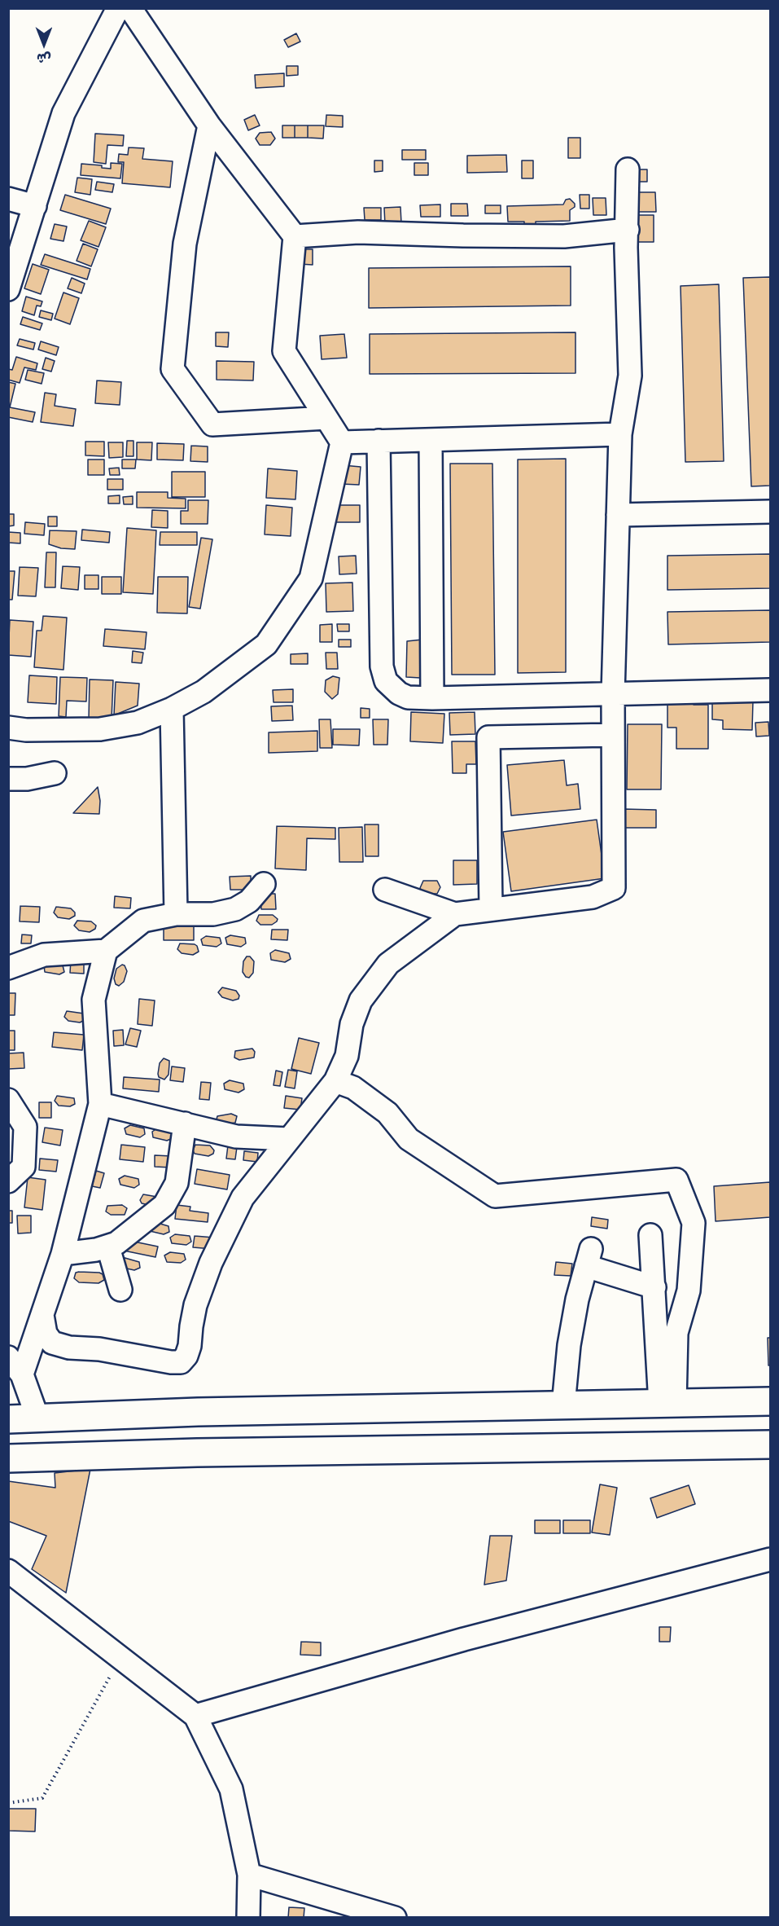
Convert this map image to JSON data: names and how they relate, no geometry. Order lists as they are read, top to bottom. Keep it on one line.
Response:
{"north":"bottom"}
